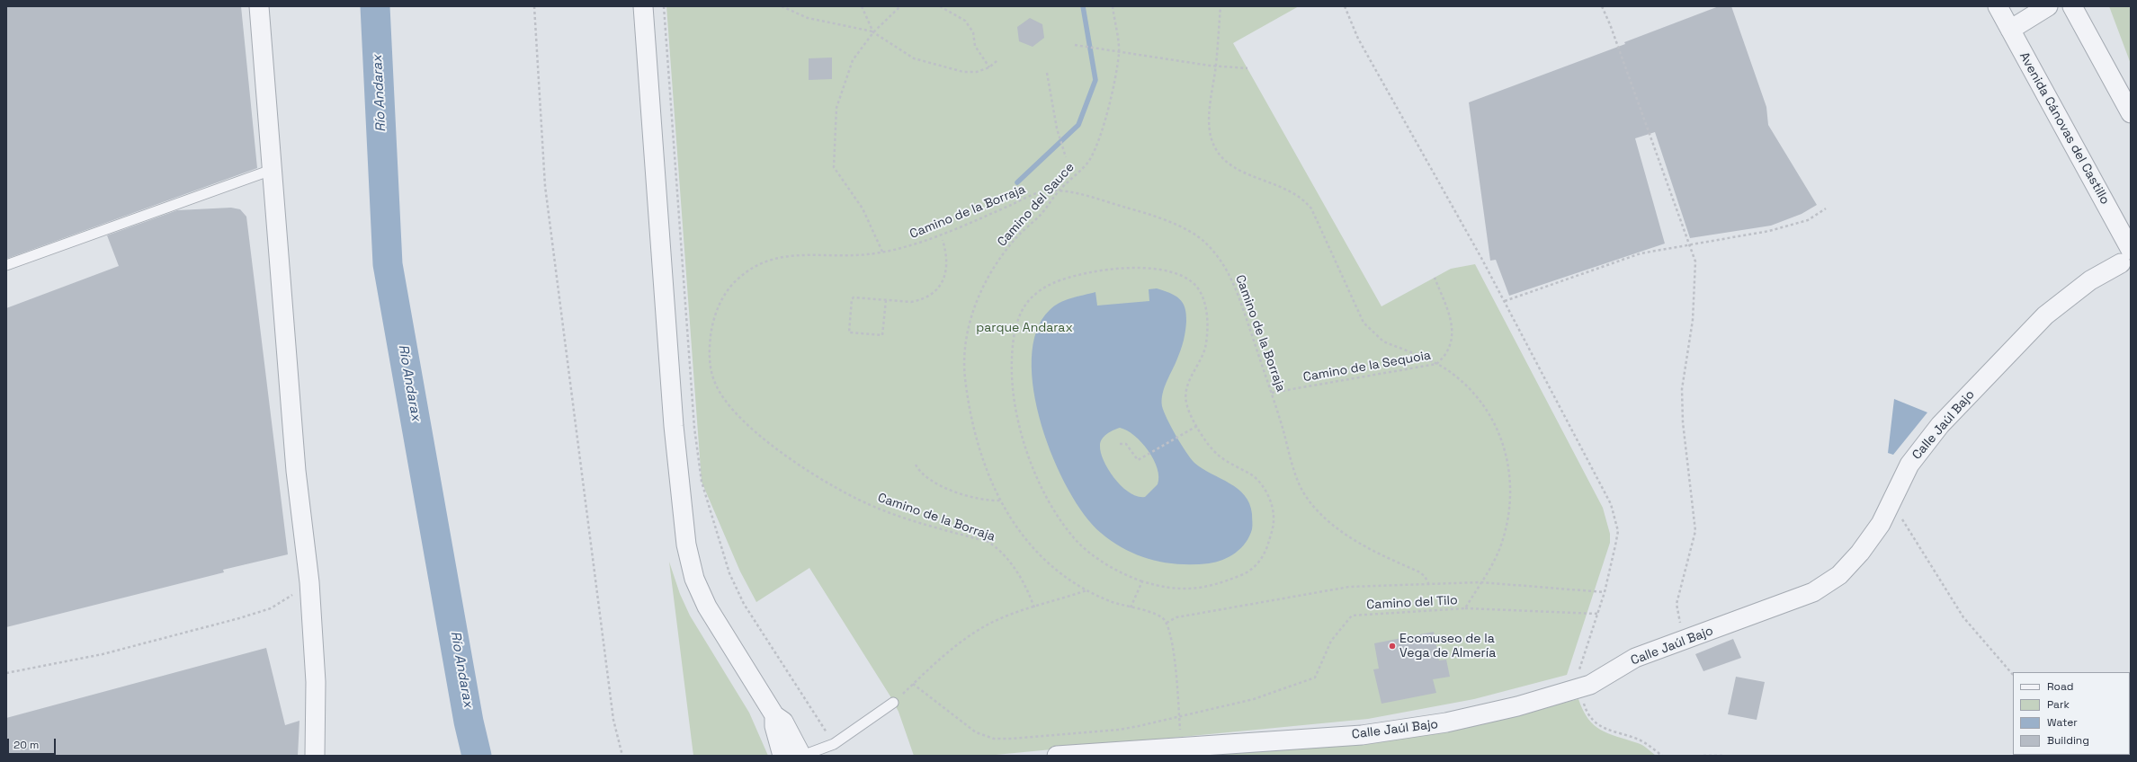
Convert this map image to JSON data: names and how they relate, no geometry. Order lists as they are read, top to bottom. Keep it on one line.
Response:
{"streets":{"street":["Avenida Cánovas del Castillo","Calle Jaúl Bajo"],"path":["Camino del Sauce","Camino de la Borraja","Camino de la Sequoia","Camino del Tilo"]},"crossings":[["Avenida Cánovas del Castillo","Calle Jaúl Bajo"],["Camino del Sauce","Camino de la Borraja"],["Camino de la Borraja","Camino de la Sequoia"],["Camino de la Sequoia","Camino del Tilo"]],"water":["Río Andarax"],"parks":["parque Andarax"],"places":["Ecomuseo de la Vega de Almería"],"legend":["Road","Park","Water","Building"],"scale_bar":"20 m"}
